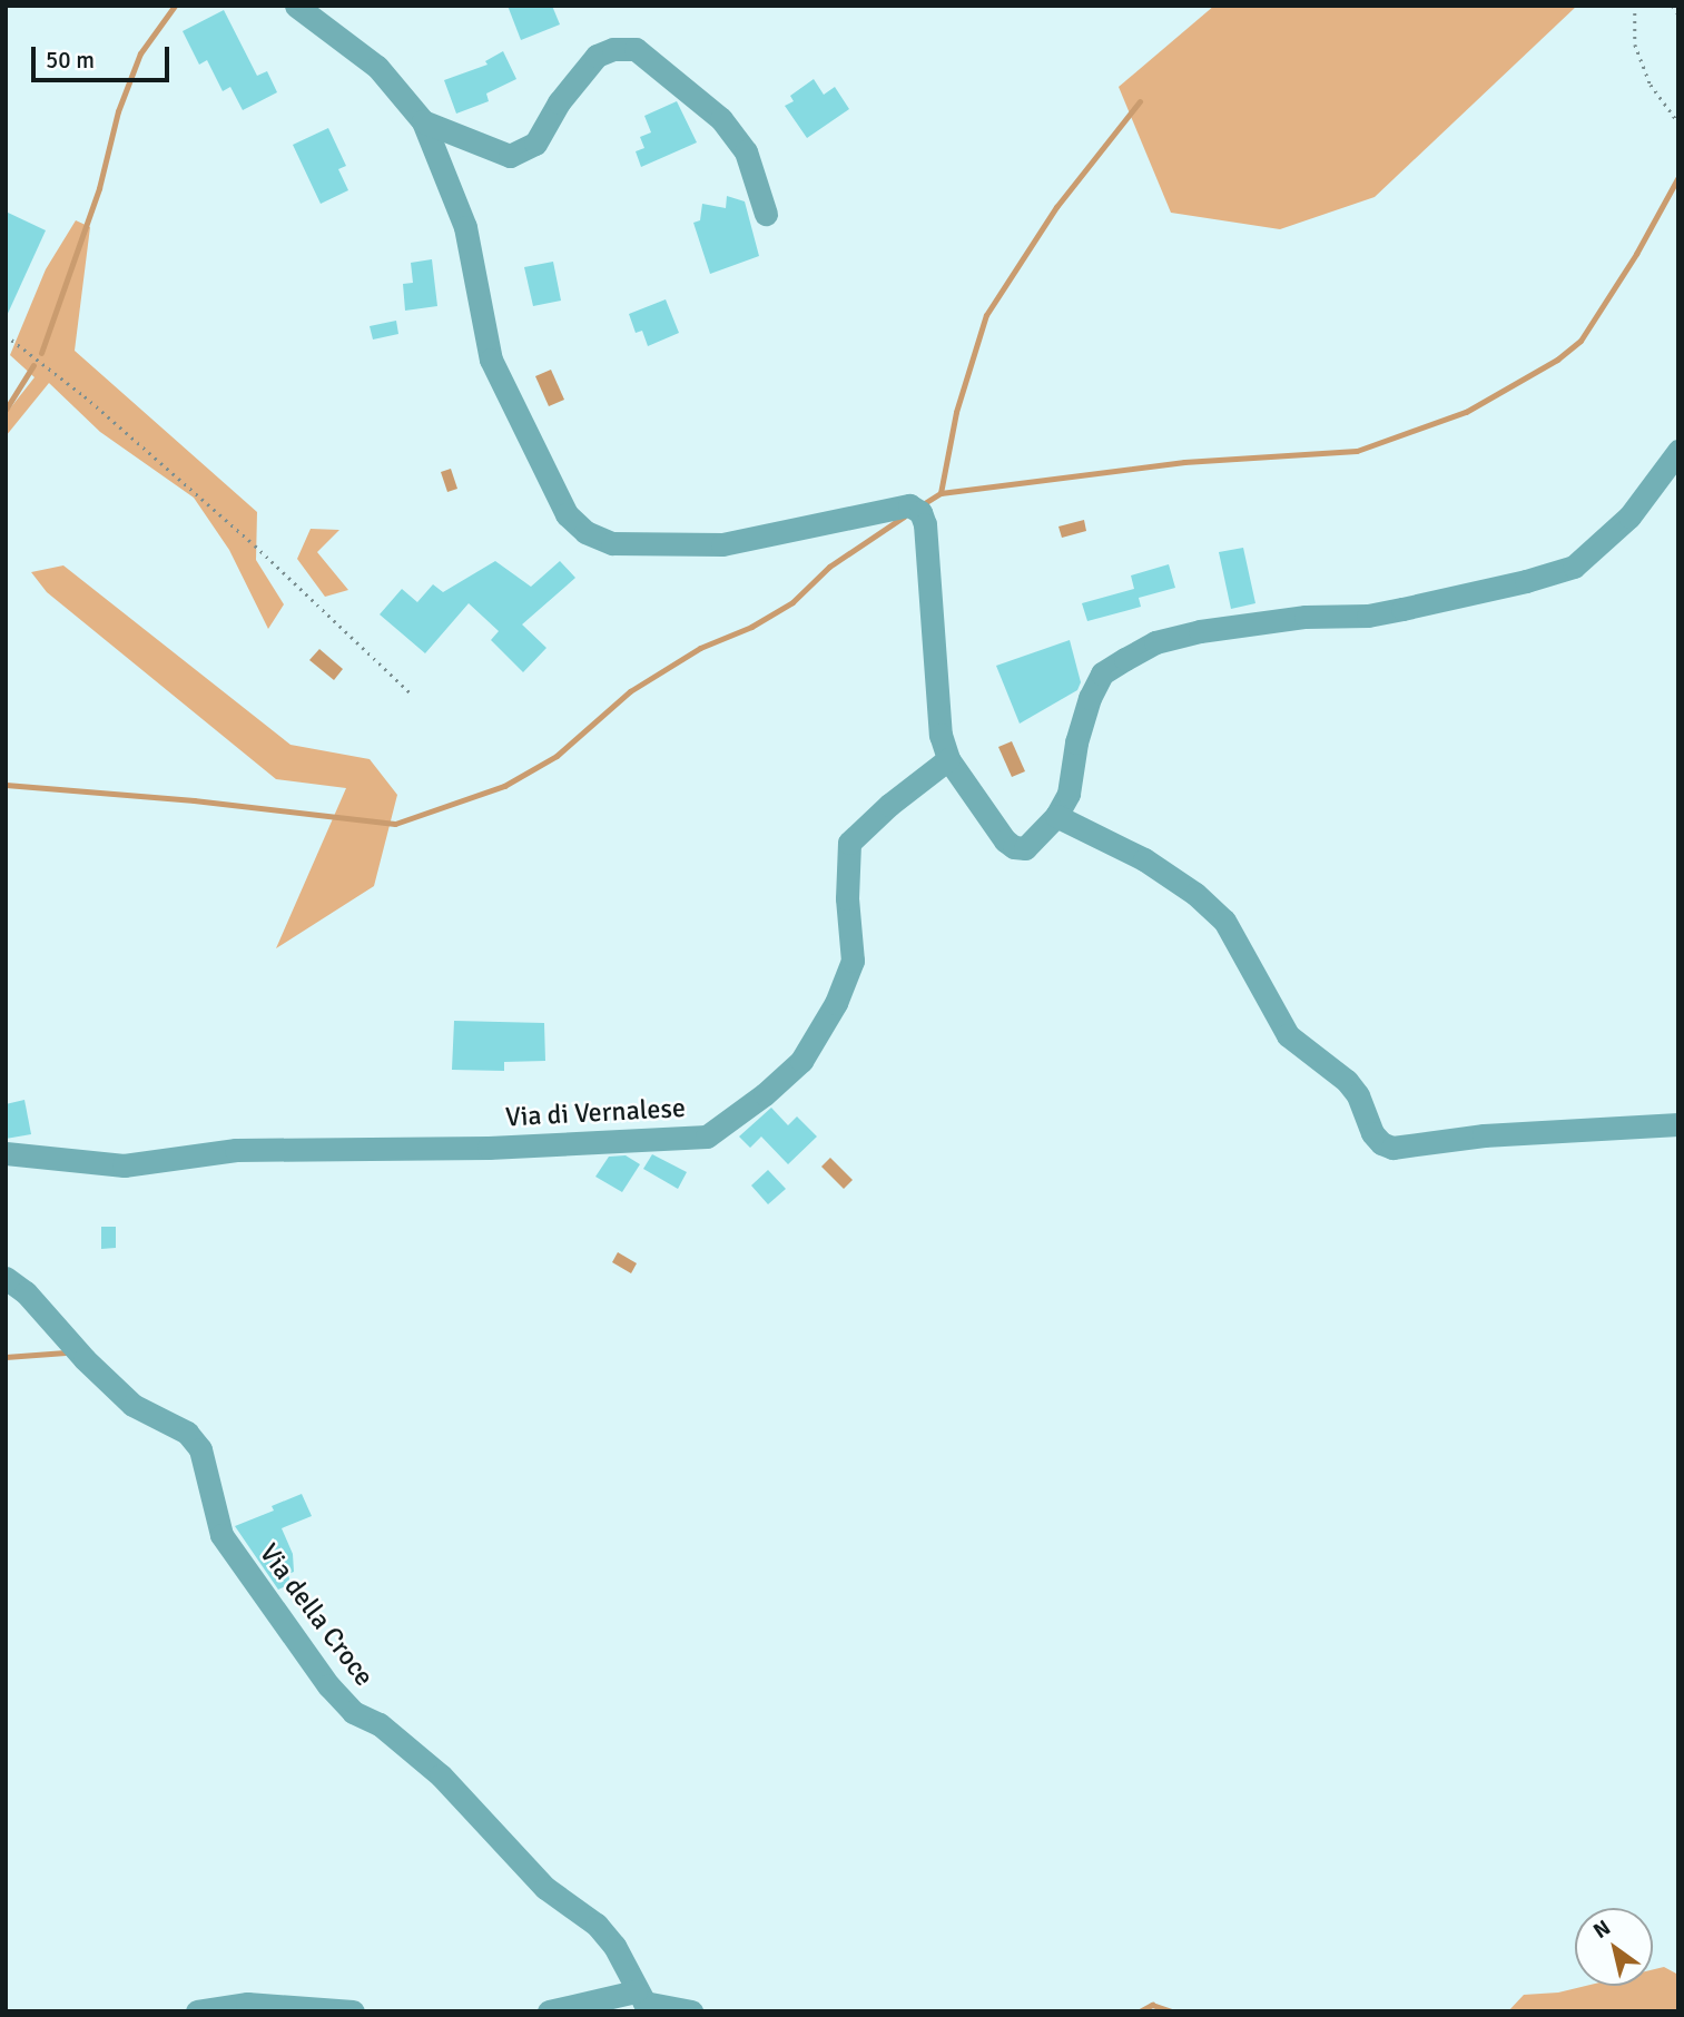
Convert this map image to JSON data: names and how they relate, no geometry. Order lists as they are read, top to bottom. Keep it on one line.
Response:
{"streets":{"street":["Via di Vernalese","Via della Croce"]},"scale_bar":"50 m","north":"top left"}
